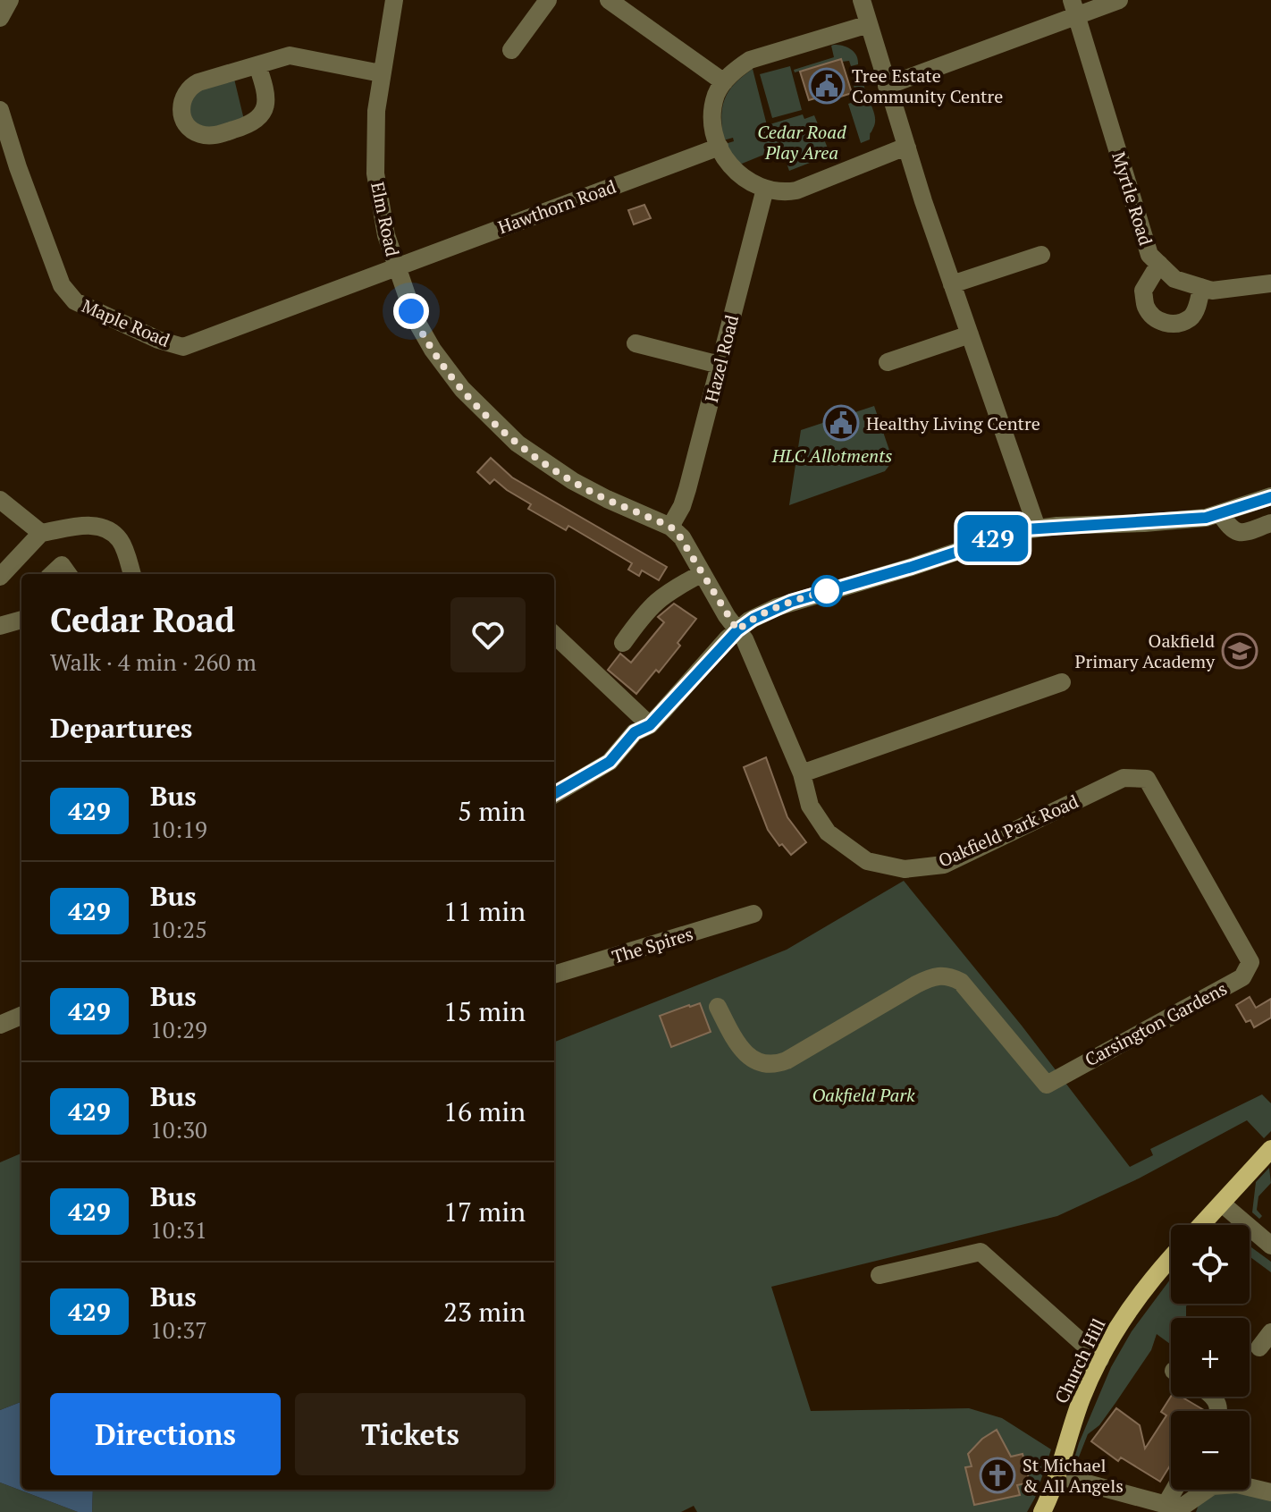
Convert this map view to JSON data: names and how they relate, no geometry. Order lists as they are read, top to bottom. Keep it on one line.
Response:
{"streets":{"main road":["Church Hill"],"street":["Myrtle Road","Hawthorn Road","Elm Road","Maple Road","Hazel Road","Oakfield Park Road","The Spires","Carsington Gardens"]},"crossings":[["Hawthorn Road","Elm Road"],["Hawthorn Road","Maple Road"],["Elm Road","Maple Road"],["Elm Road","Hazel Road"],["Elm Road","Oakfield Park Road"],["Oakfield Park Road","Carsington Gardens"]],"parks":["Cedar Road Play Area","HLC Allotments","Oakfield Park"],"places":{"public building":["Tree Estate Community Centre","Healthy Living Centre"],"school or university":["Oakfield Primary Academy"],"church":["St Michael & All Angels"]},"lines":["bus line 429"],"page":{"on_map":"429","heading":[["Cedar Road","Walk · 4 min · 260 m"],"Departures"],"list":[{"mark":"429","name":"Bus","note":"10:19","value":"5 min"},{"mark":"429","name":"Bus","note":"10:25","value":"11 min"},{"mark":"429","name":"Bus","note":"10:29","value":"15 min"},{"mark":"429","name":"Bus","note":"10:30","value":"16 min"},{"mark":"429","name":"Bus","note":"10:31","value":"17 min"},{"mark":"429","name":"Bus","note":"10:37","value":"23 min"}],"map_buttons":["+","−"],"buttons":["Directions","Tickets"]}}
